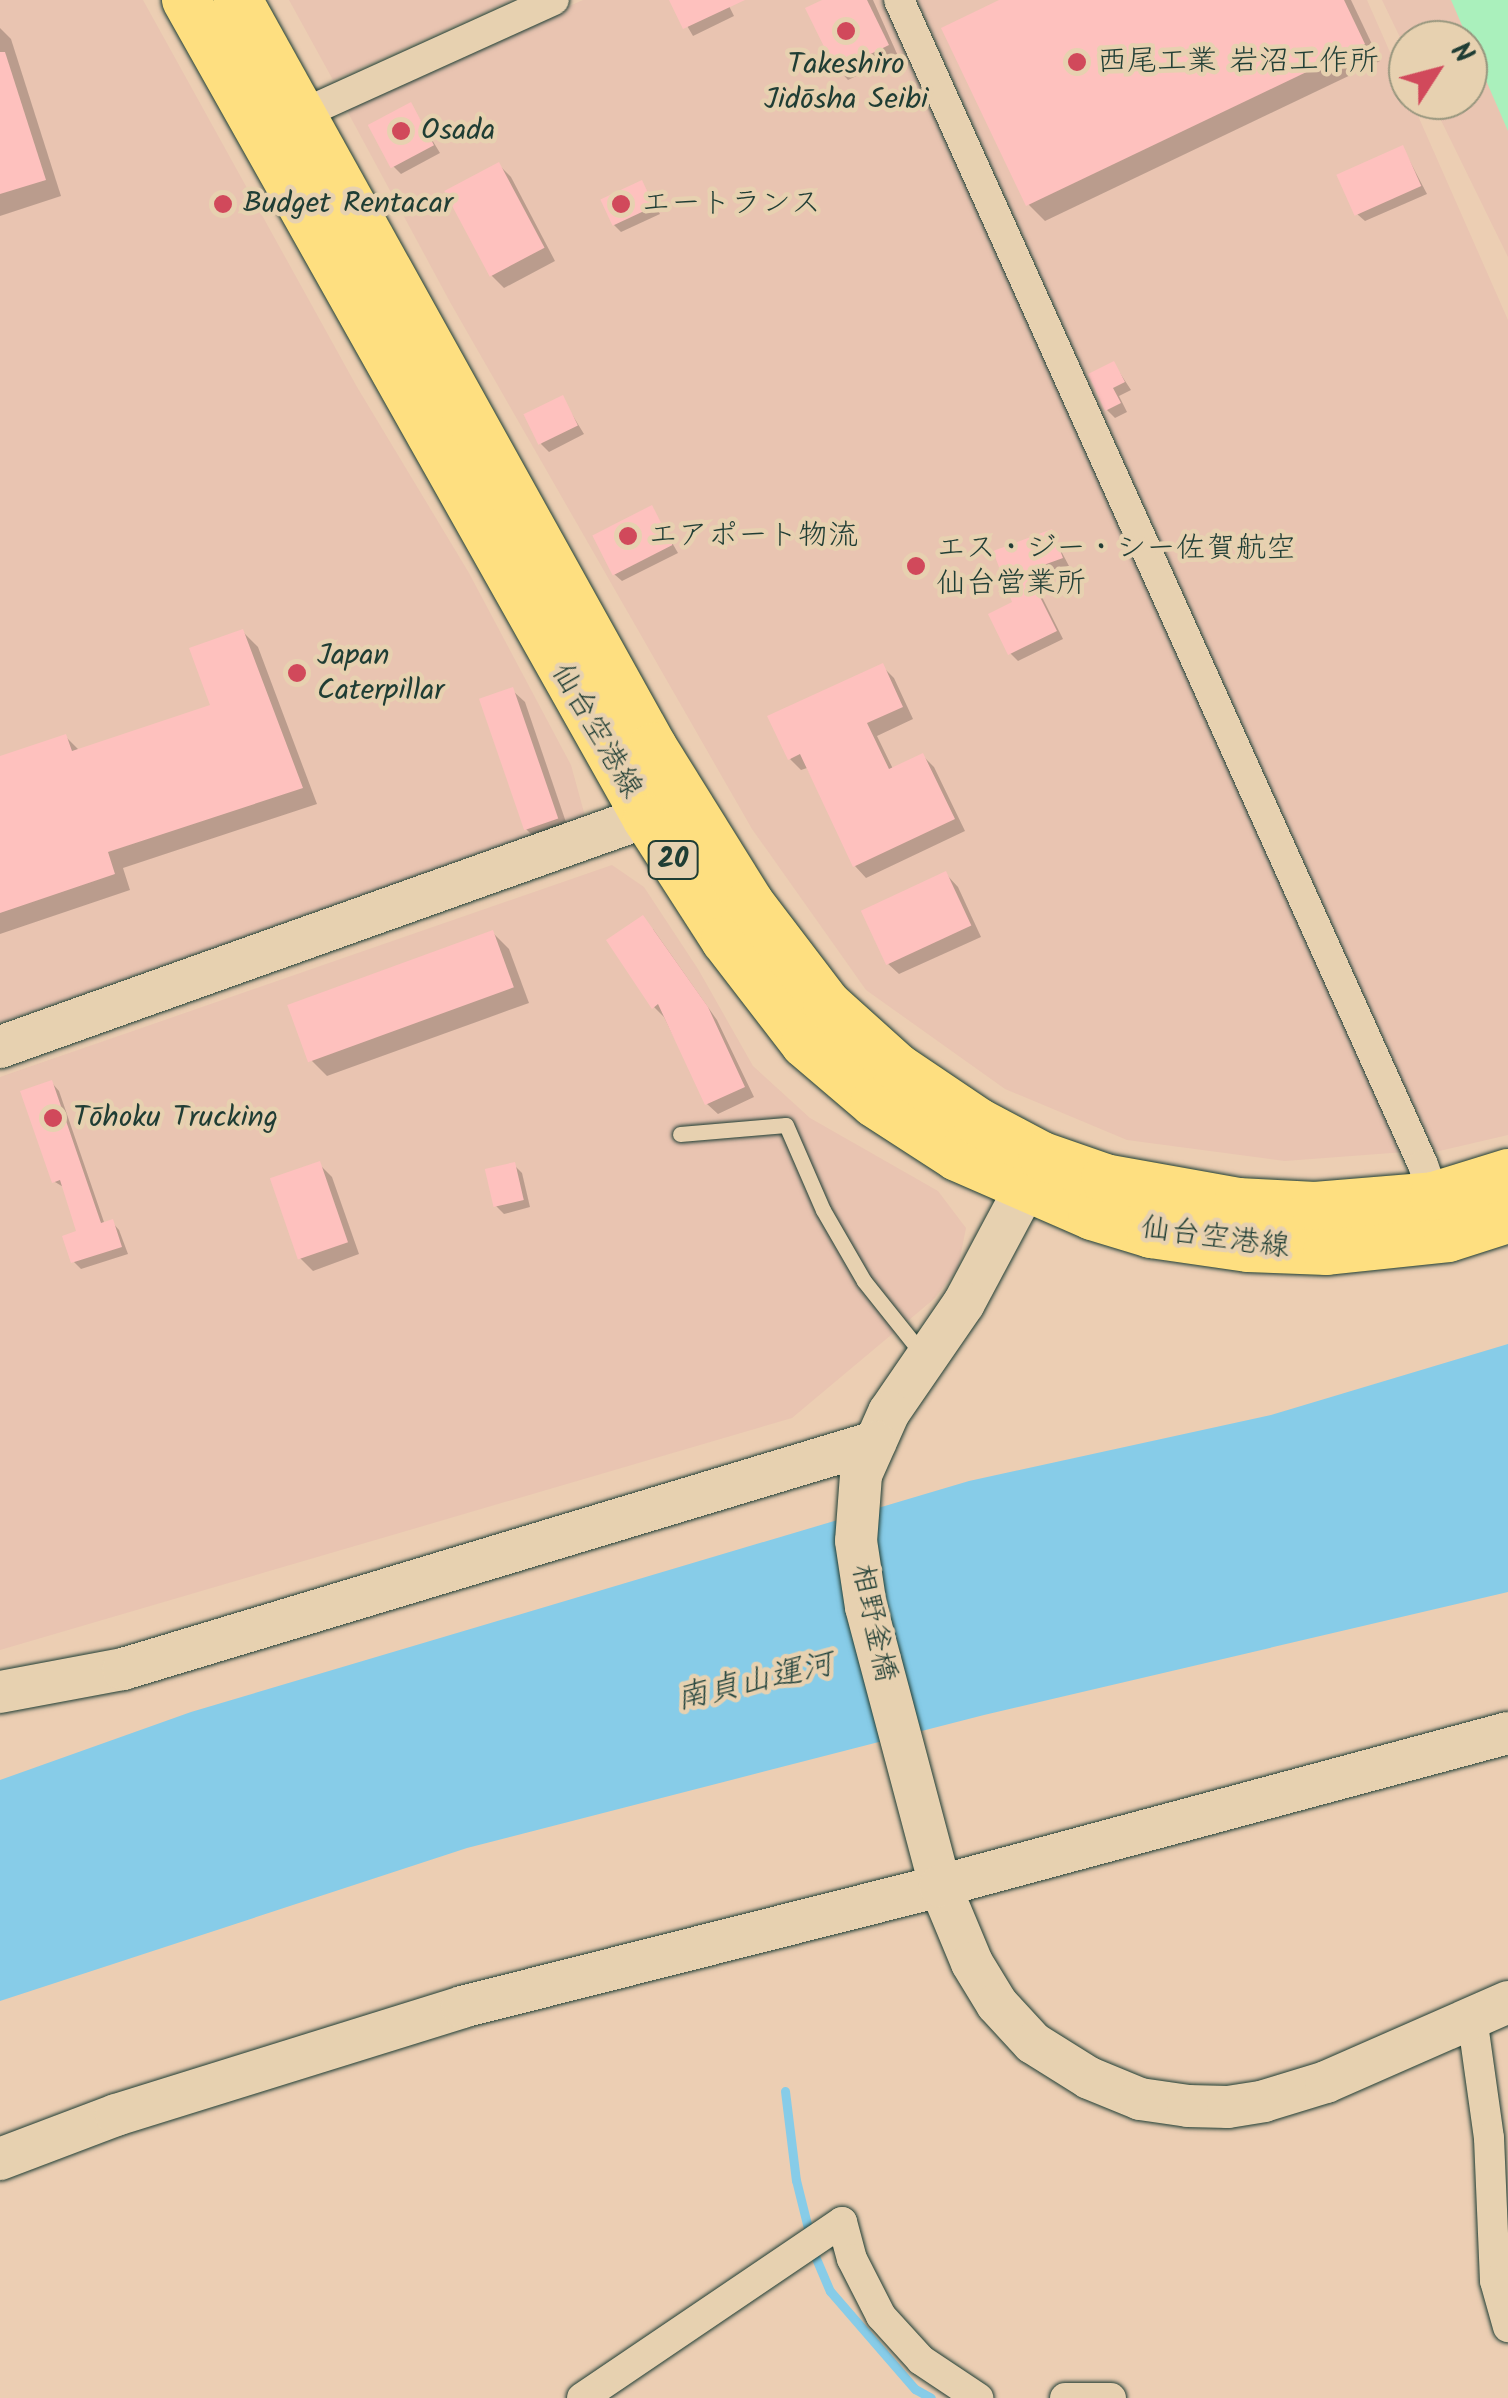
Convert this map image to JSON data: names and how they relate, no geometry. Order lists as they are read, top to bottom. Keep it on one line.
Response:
{"streets":{"main road":["仙台空港線","20"],"street":["相野釜橋"]},"water":["南貞山運河"],"places":["Takeshiro Jidōsha Seibi","西尾工業 岩沼工作所","Osada","Budget Rentacar","エートランス","エアポート物流","エス・ジー・シー佐賀航空 仙台営業所","Japan Caterpillar","Tōhoku Trucking"],"north":"top right"}
